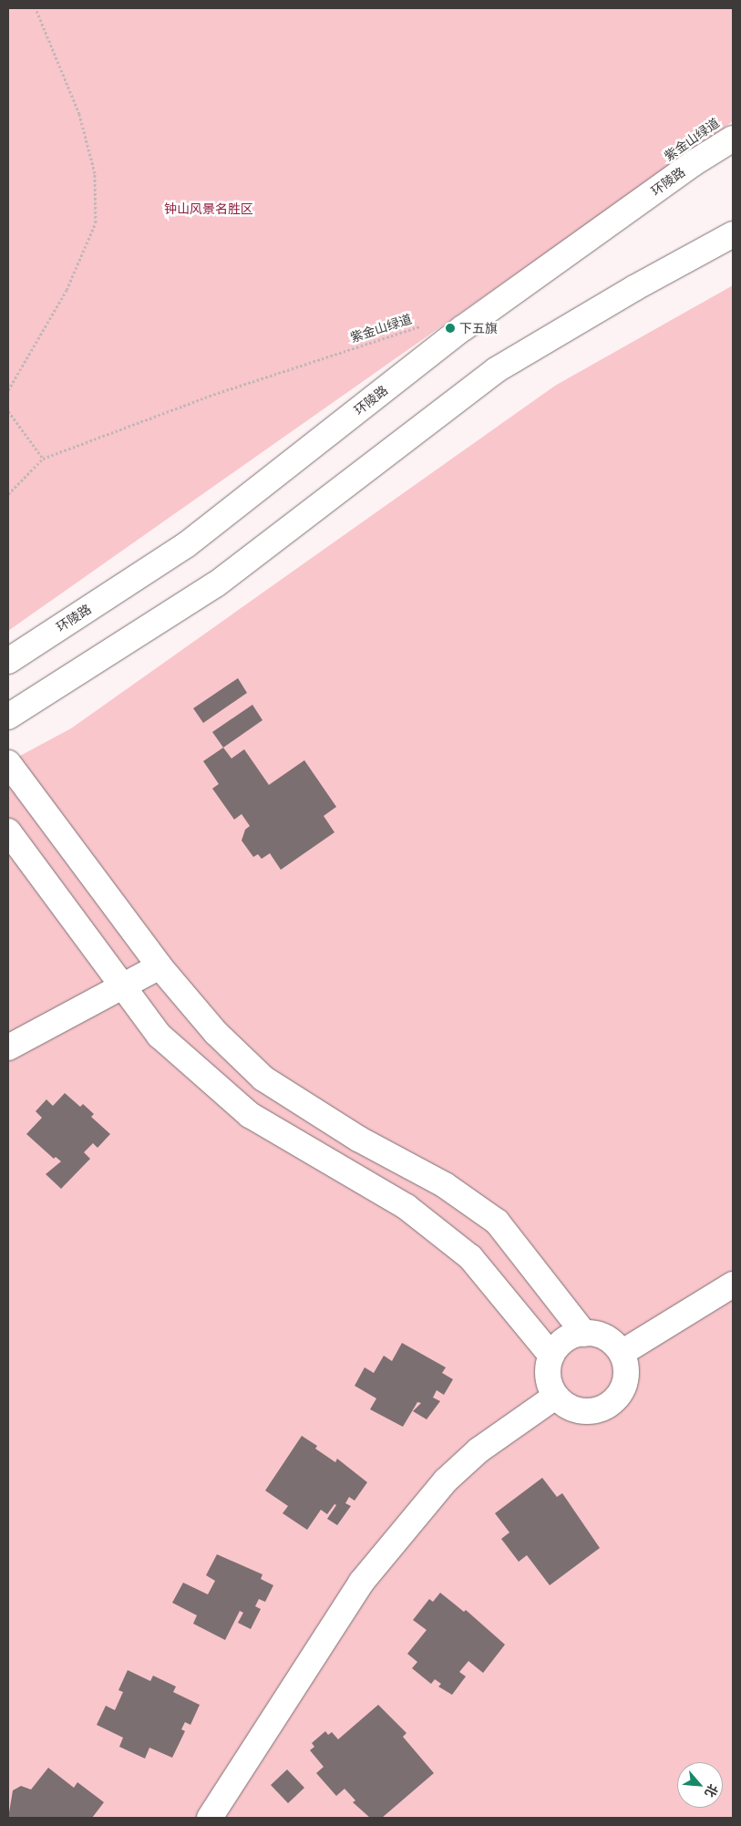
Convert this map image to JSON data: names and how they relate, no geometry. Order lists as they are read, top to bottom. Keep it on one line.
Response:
{"streets":{"street":["环陵路"],"path":["紫金山绿道"]},"parks":["钟山风景名胜区"],"places":["下五旗"],"north":"bottom right"}
